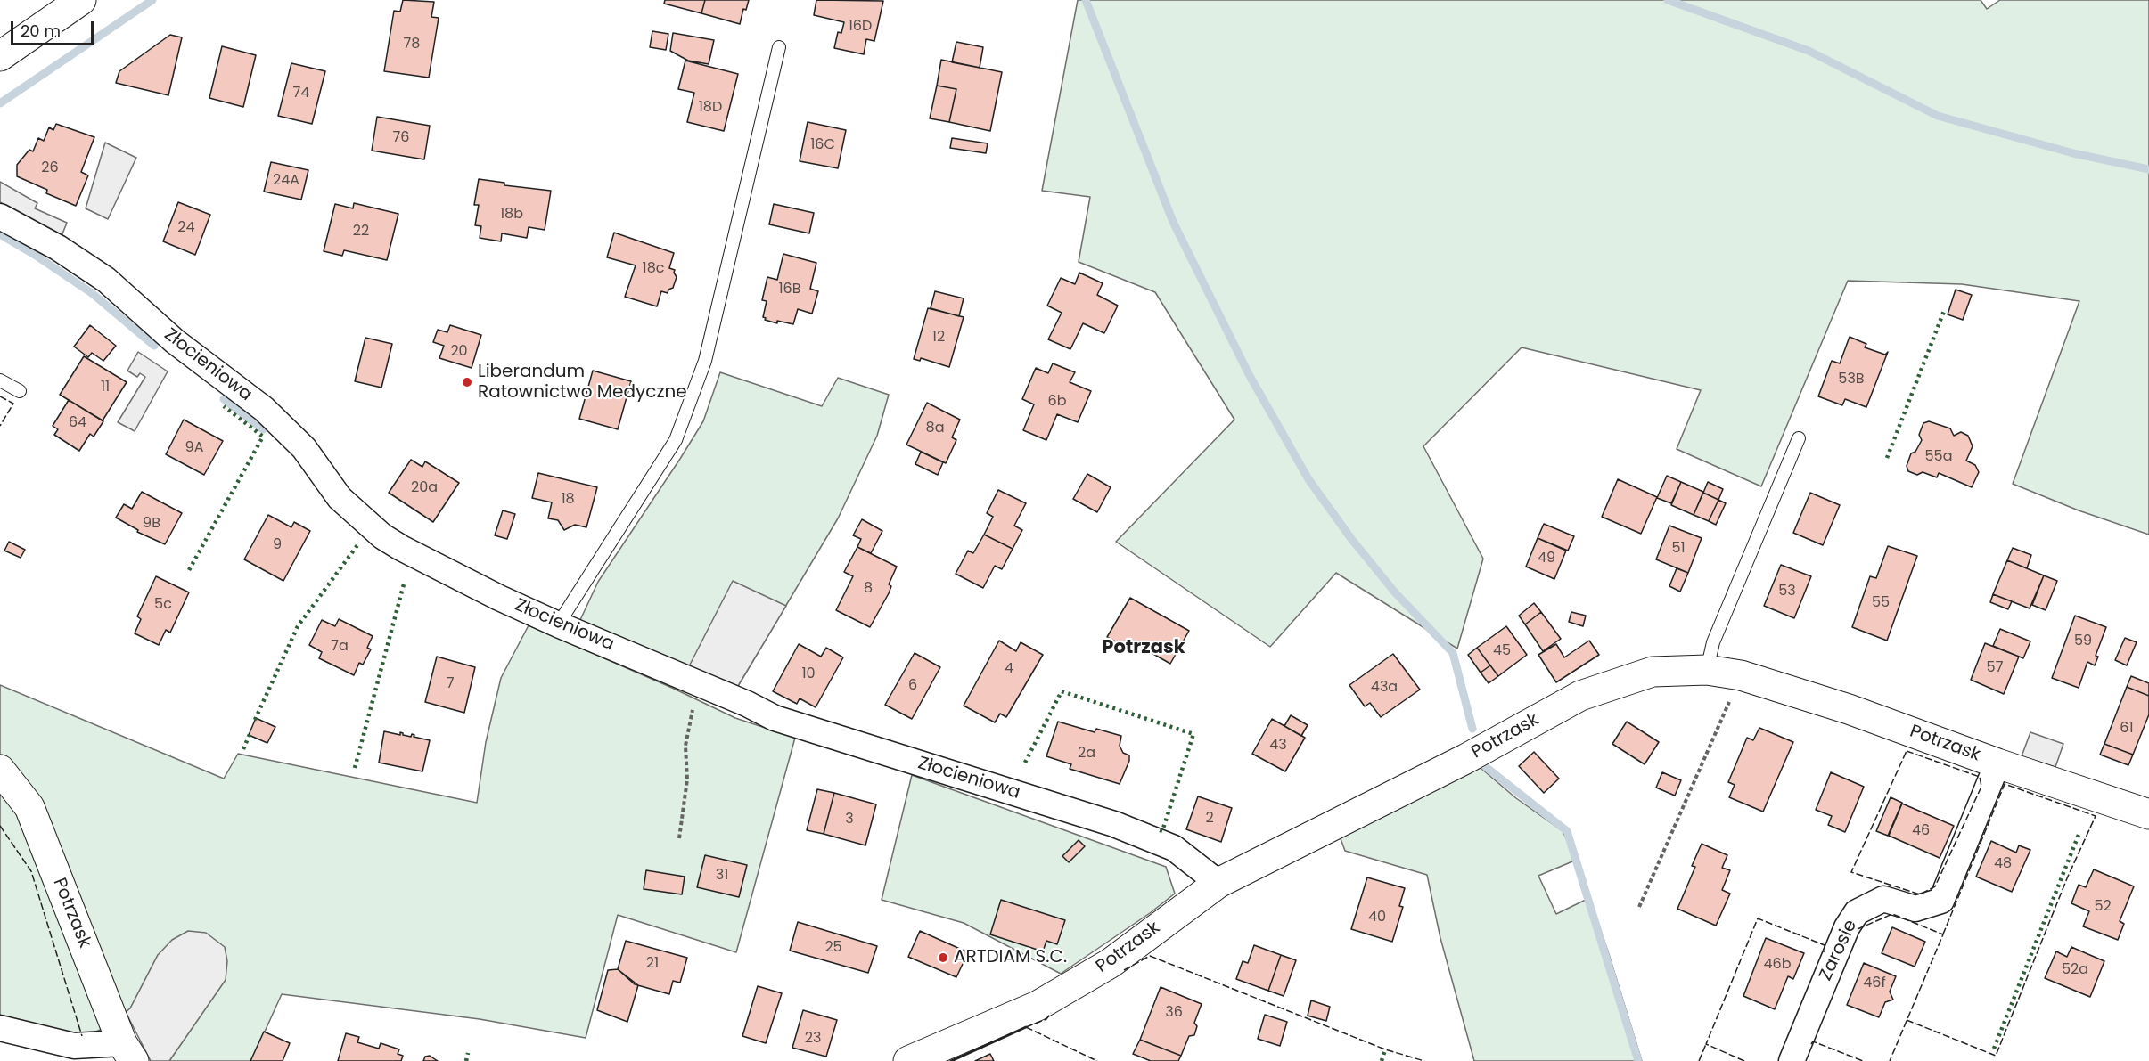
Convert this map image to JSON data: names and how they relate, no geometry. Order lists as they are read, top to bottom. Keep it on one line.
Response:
{"streets":{"street":["Złocieniowa","Potrzask","Zarosie"]},"crossings":[["Złocieniowa","Potrzask"],["Potrzask","Zarosie"]],"districts":["Potrzask"],"places":["Liberandum Ratownictwo Medyczne","ARTDIAM S.C."],"house_numbers":["16D","78","74","18D","76","16C","26","24A","18b","24","22","18c","16B","12","20","53B","11","6b","64","8a","9A","55a","20a","18","9B","9","51","49","8","53","55","5c","59","7a","45","57","4","10","7","6","43a","61","43","2a","2","3","46","48","31","52","40","25","21","46b","52a","46f","36","23"],"scale_bar":"20 m"}
